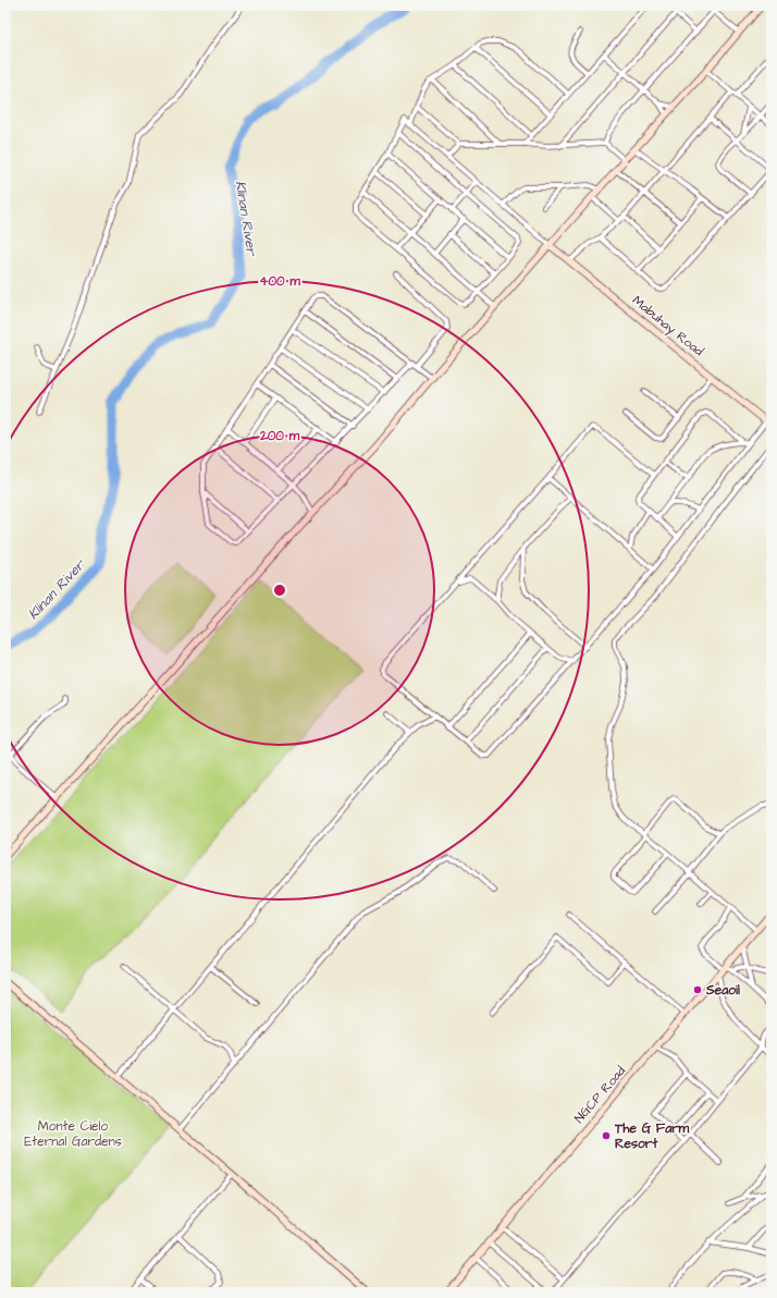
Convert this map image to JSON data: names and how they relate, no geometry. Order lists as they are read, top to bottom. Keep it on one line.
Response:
{"streets":{"street":["Mabuhay Road","NGCP Road"]},"water":["Klinan River"],"parks":["Monte Cielo Eternal Gardens"],"places":["Seaoil","The G Farm Resort"],"rings":["400 m","200 m"]}
